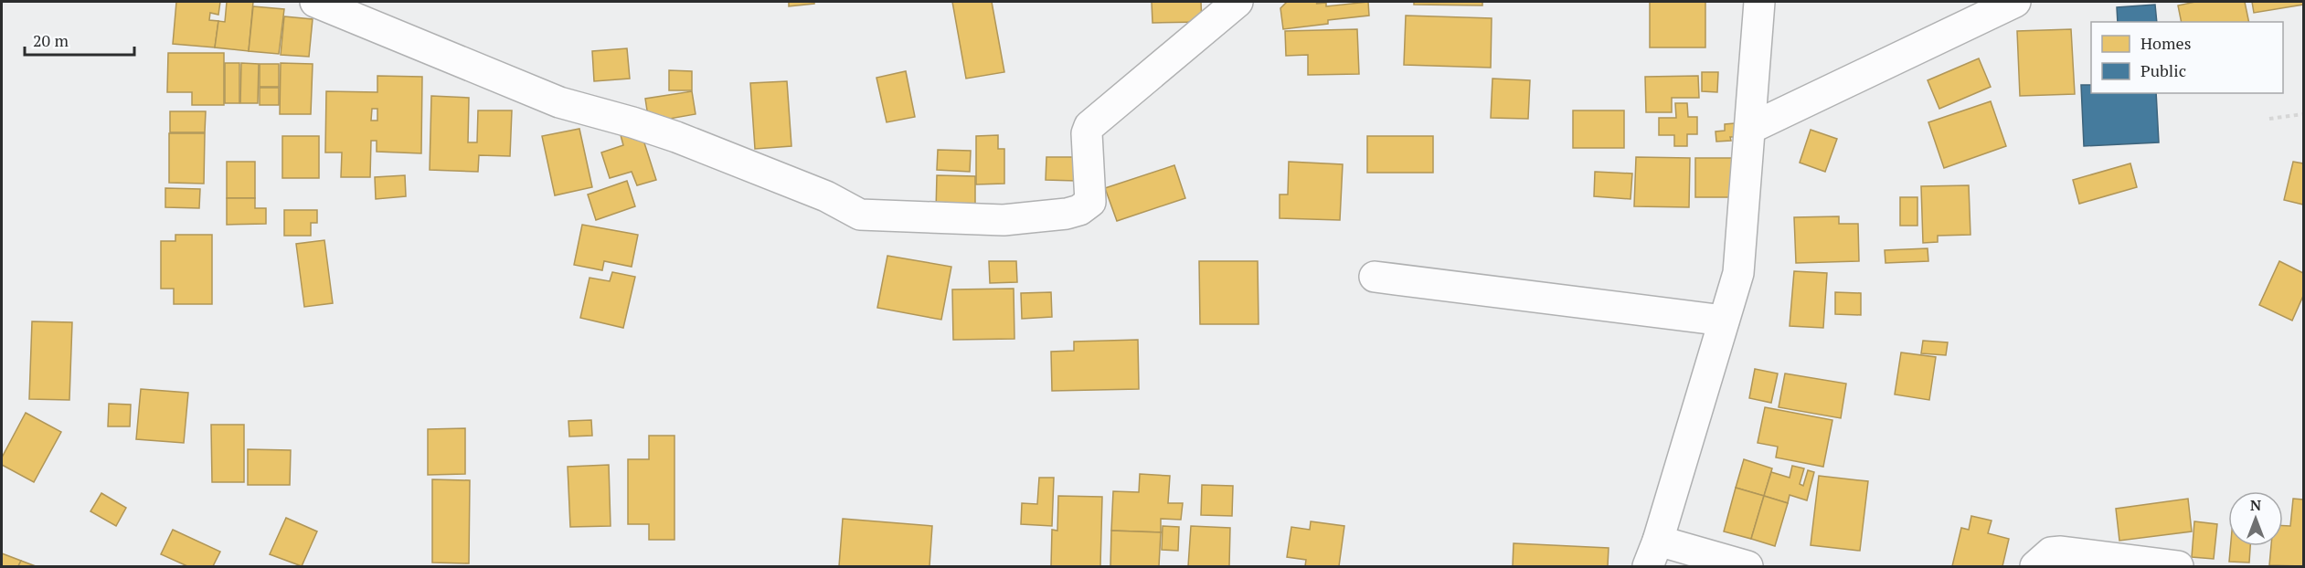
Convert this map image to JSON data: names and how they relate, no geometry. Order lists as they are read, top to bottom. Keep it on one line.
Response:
{"legend":["Homes","Public"],"scale_bar":"20 m","north":"top"}
